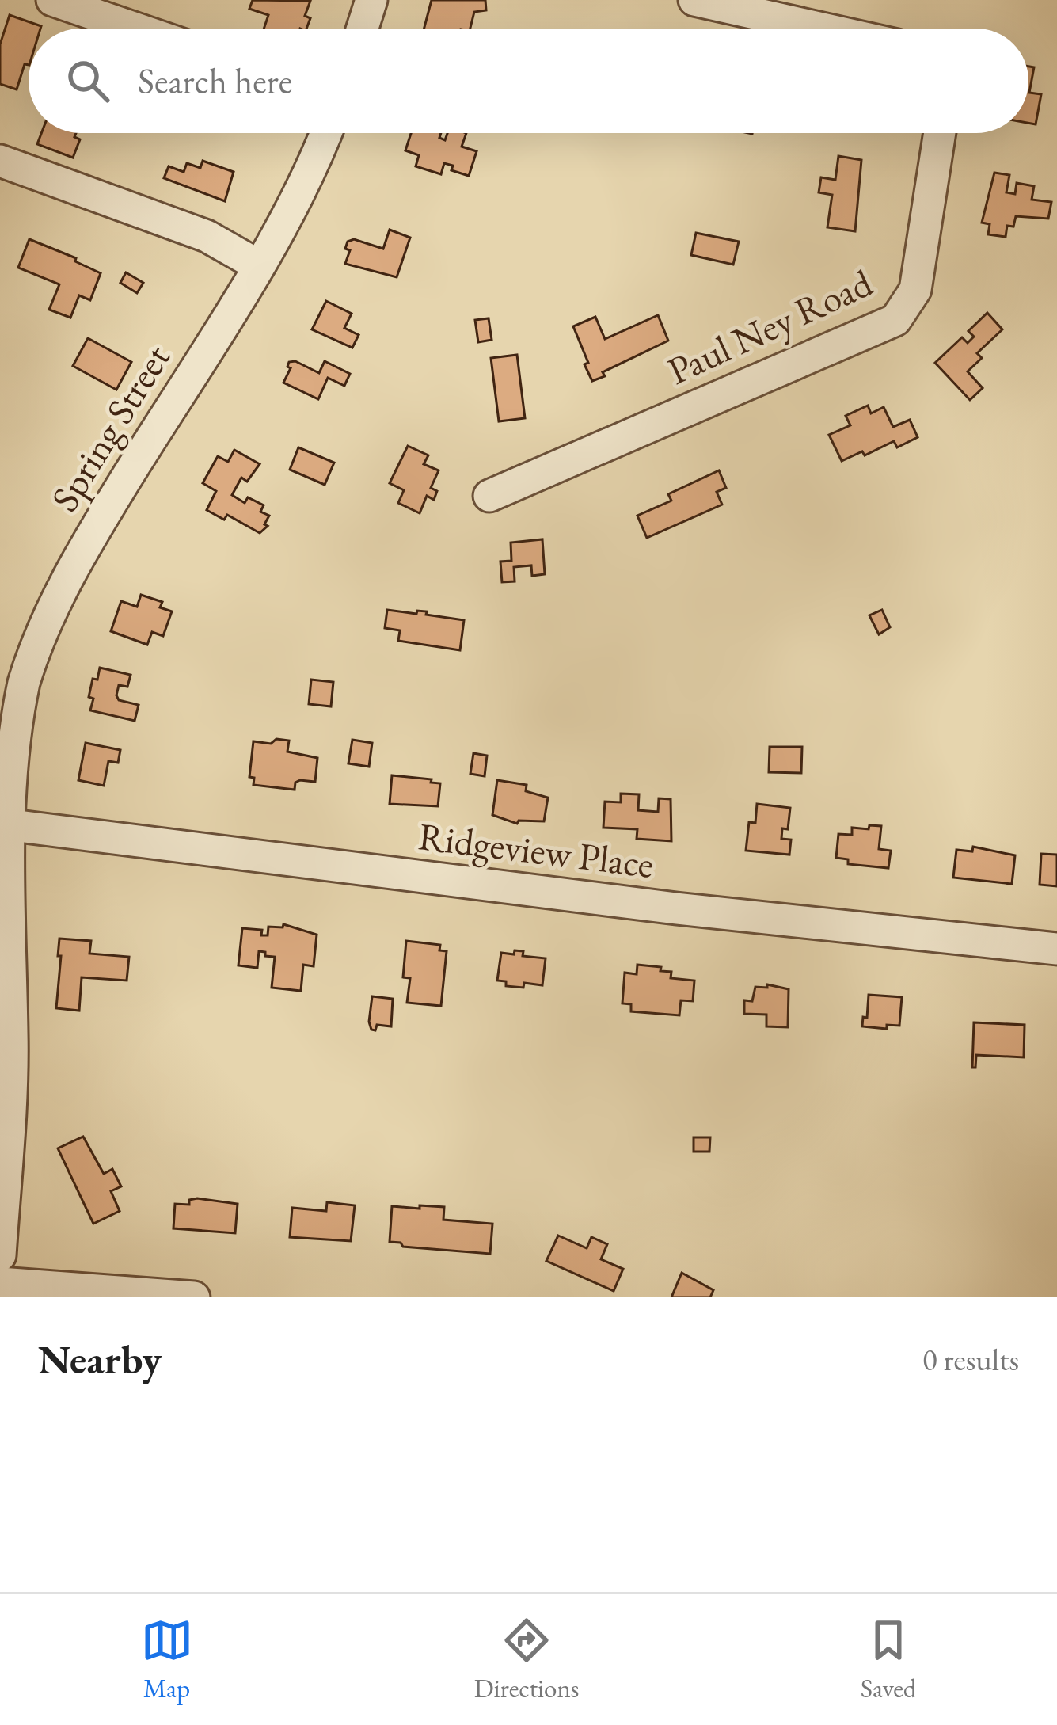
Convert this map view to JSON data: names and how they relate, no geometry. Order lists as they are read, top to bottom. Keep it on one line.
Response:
{"streets":{"street":["Paul Ney Road","Spring Street","Ridgeview Place"]},"crossings":[["Spring Street","Ridgeview Place"]],"page":{"search":"Search here","heading":["Nearby","0 results"],"nav":["Map","Directions","Saved"]}}
